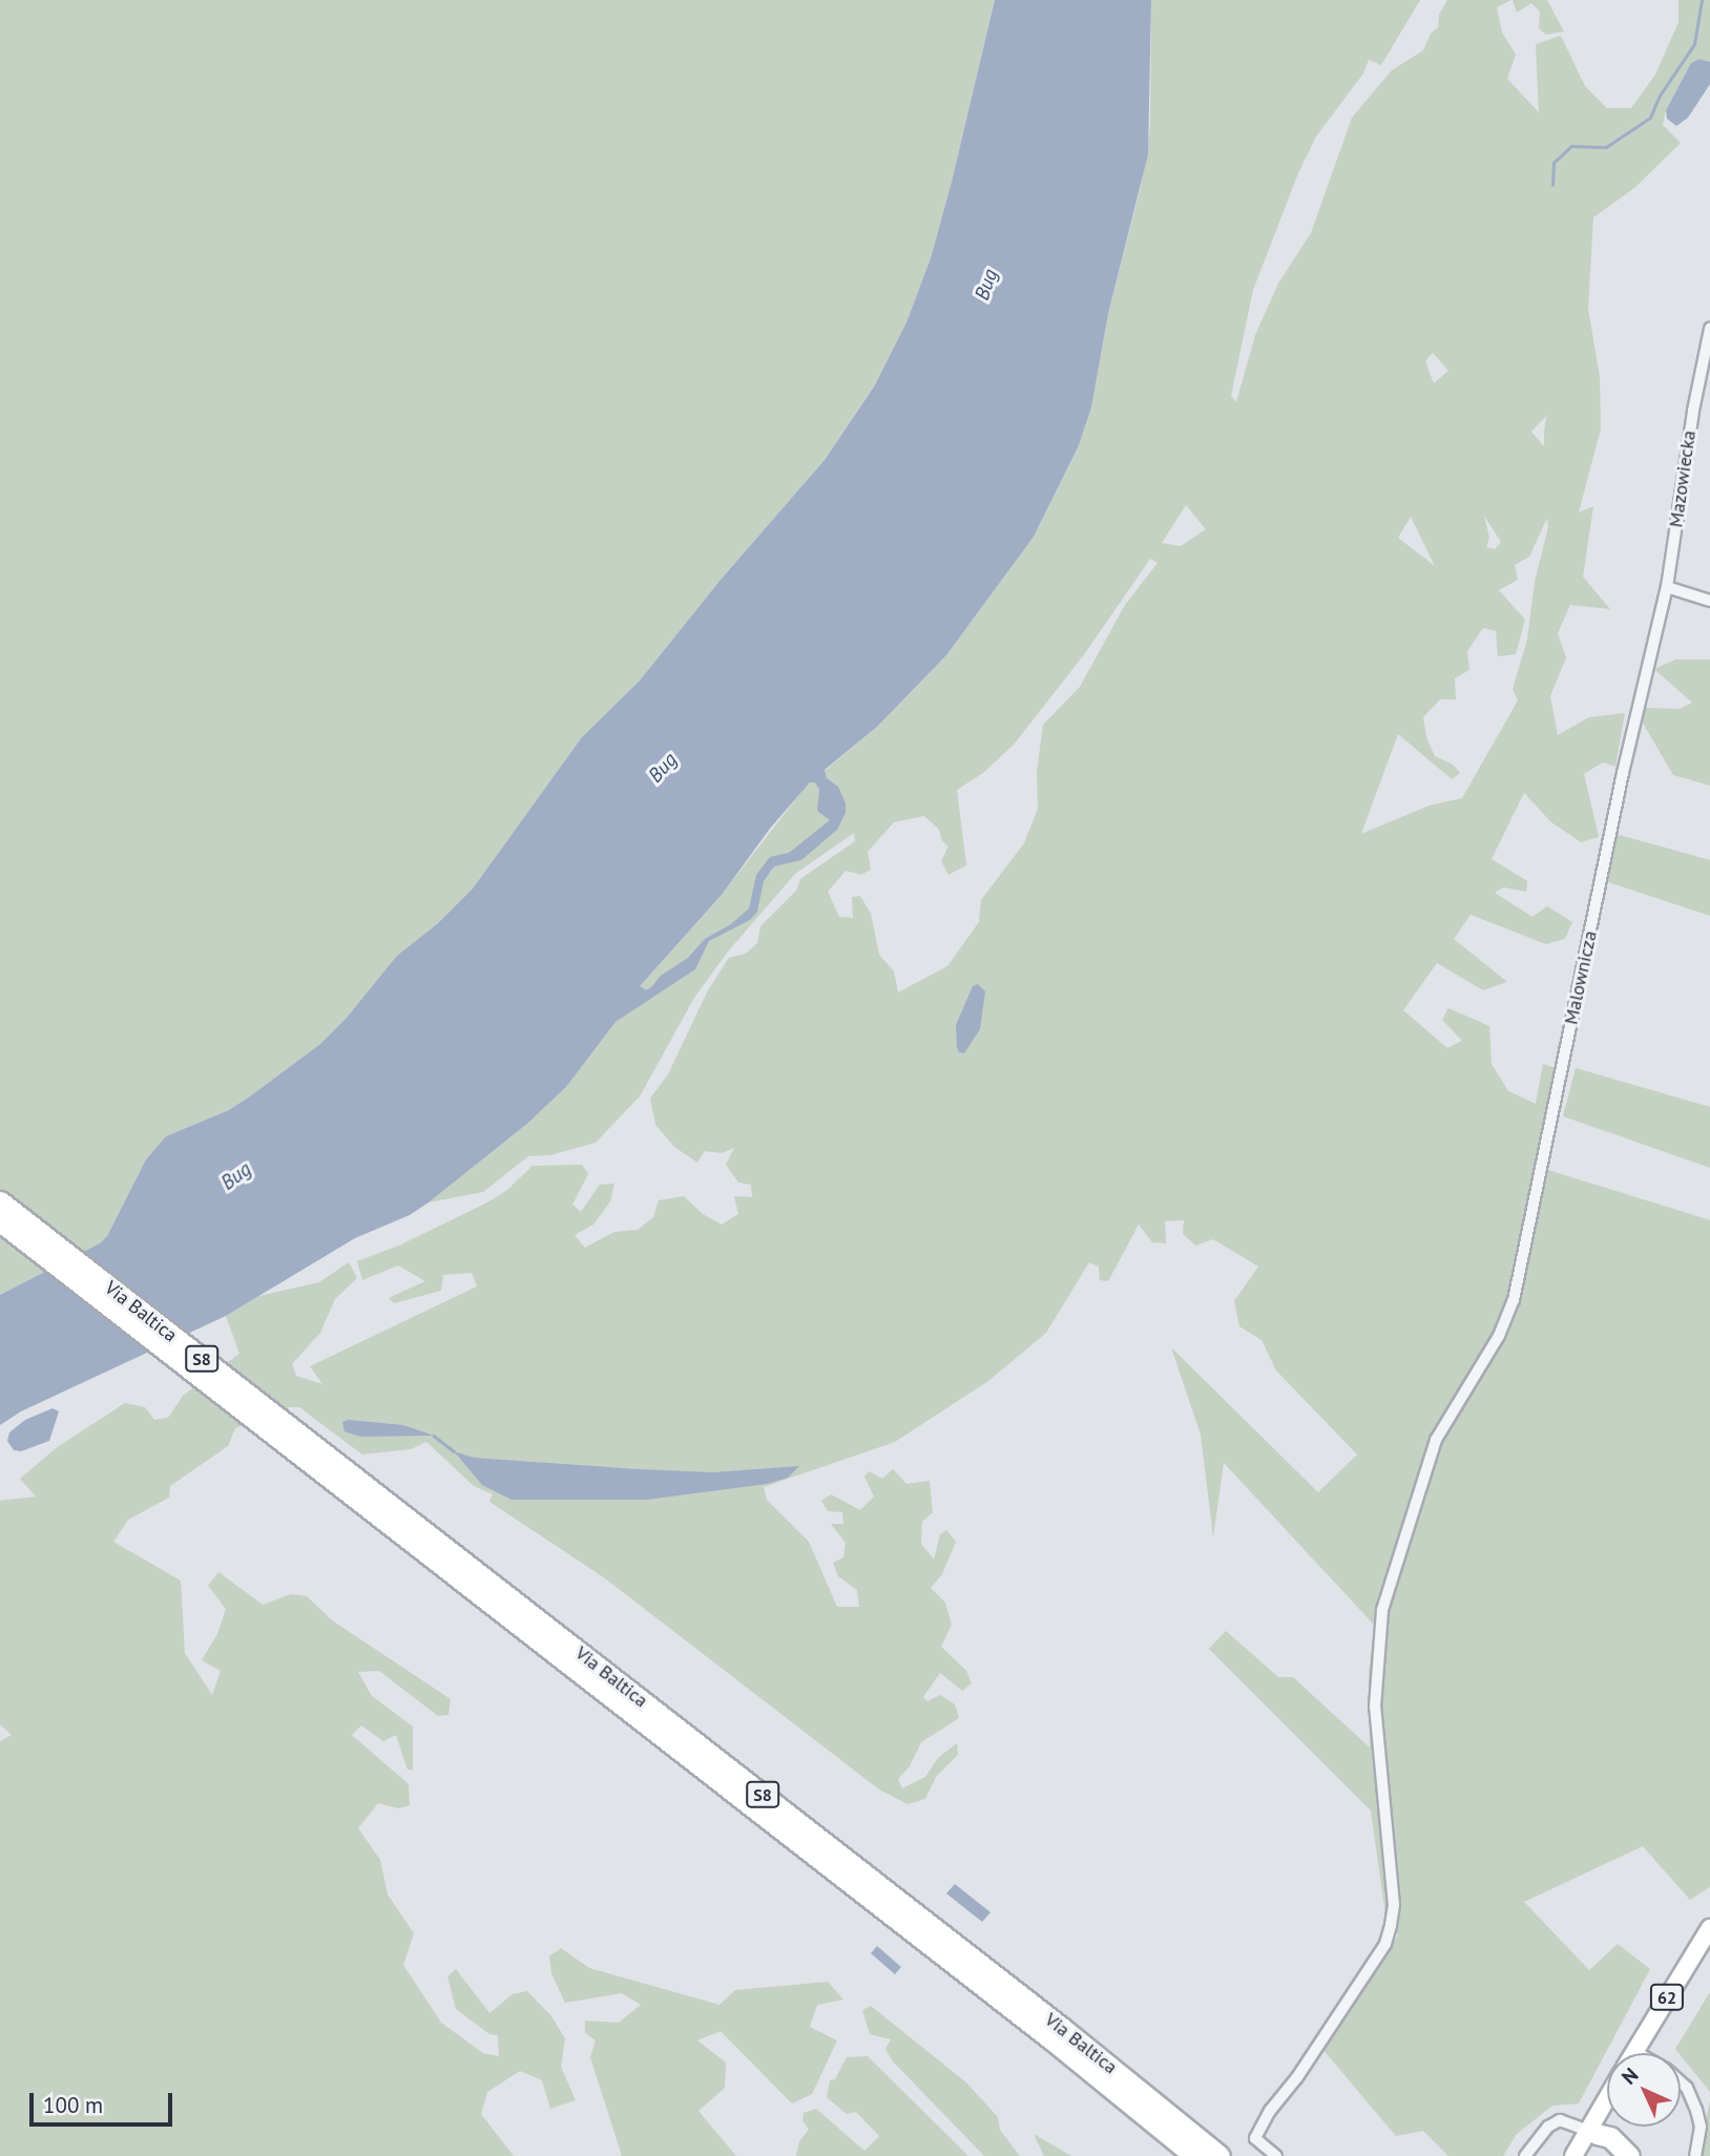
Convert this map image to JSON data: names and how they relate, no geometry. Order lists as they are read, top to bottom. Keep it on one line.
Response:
{"streets":{"highway":["Via Baltica","S8"],"main road":["62"],"street":["Mazowiecka","Malownicza"]},"crossings":[["Mazowiecka","Malownicza"]],"water":["Bug"],"scale_bar":"100 m","north":"top left"}
